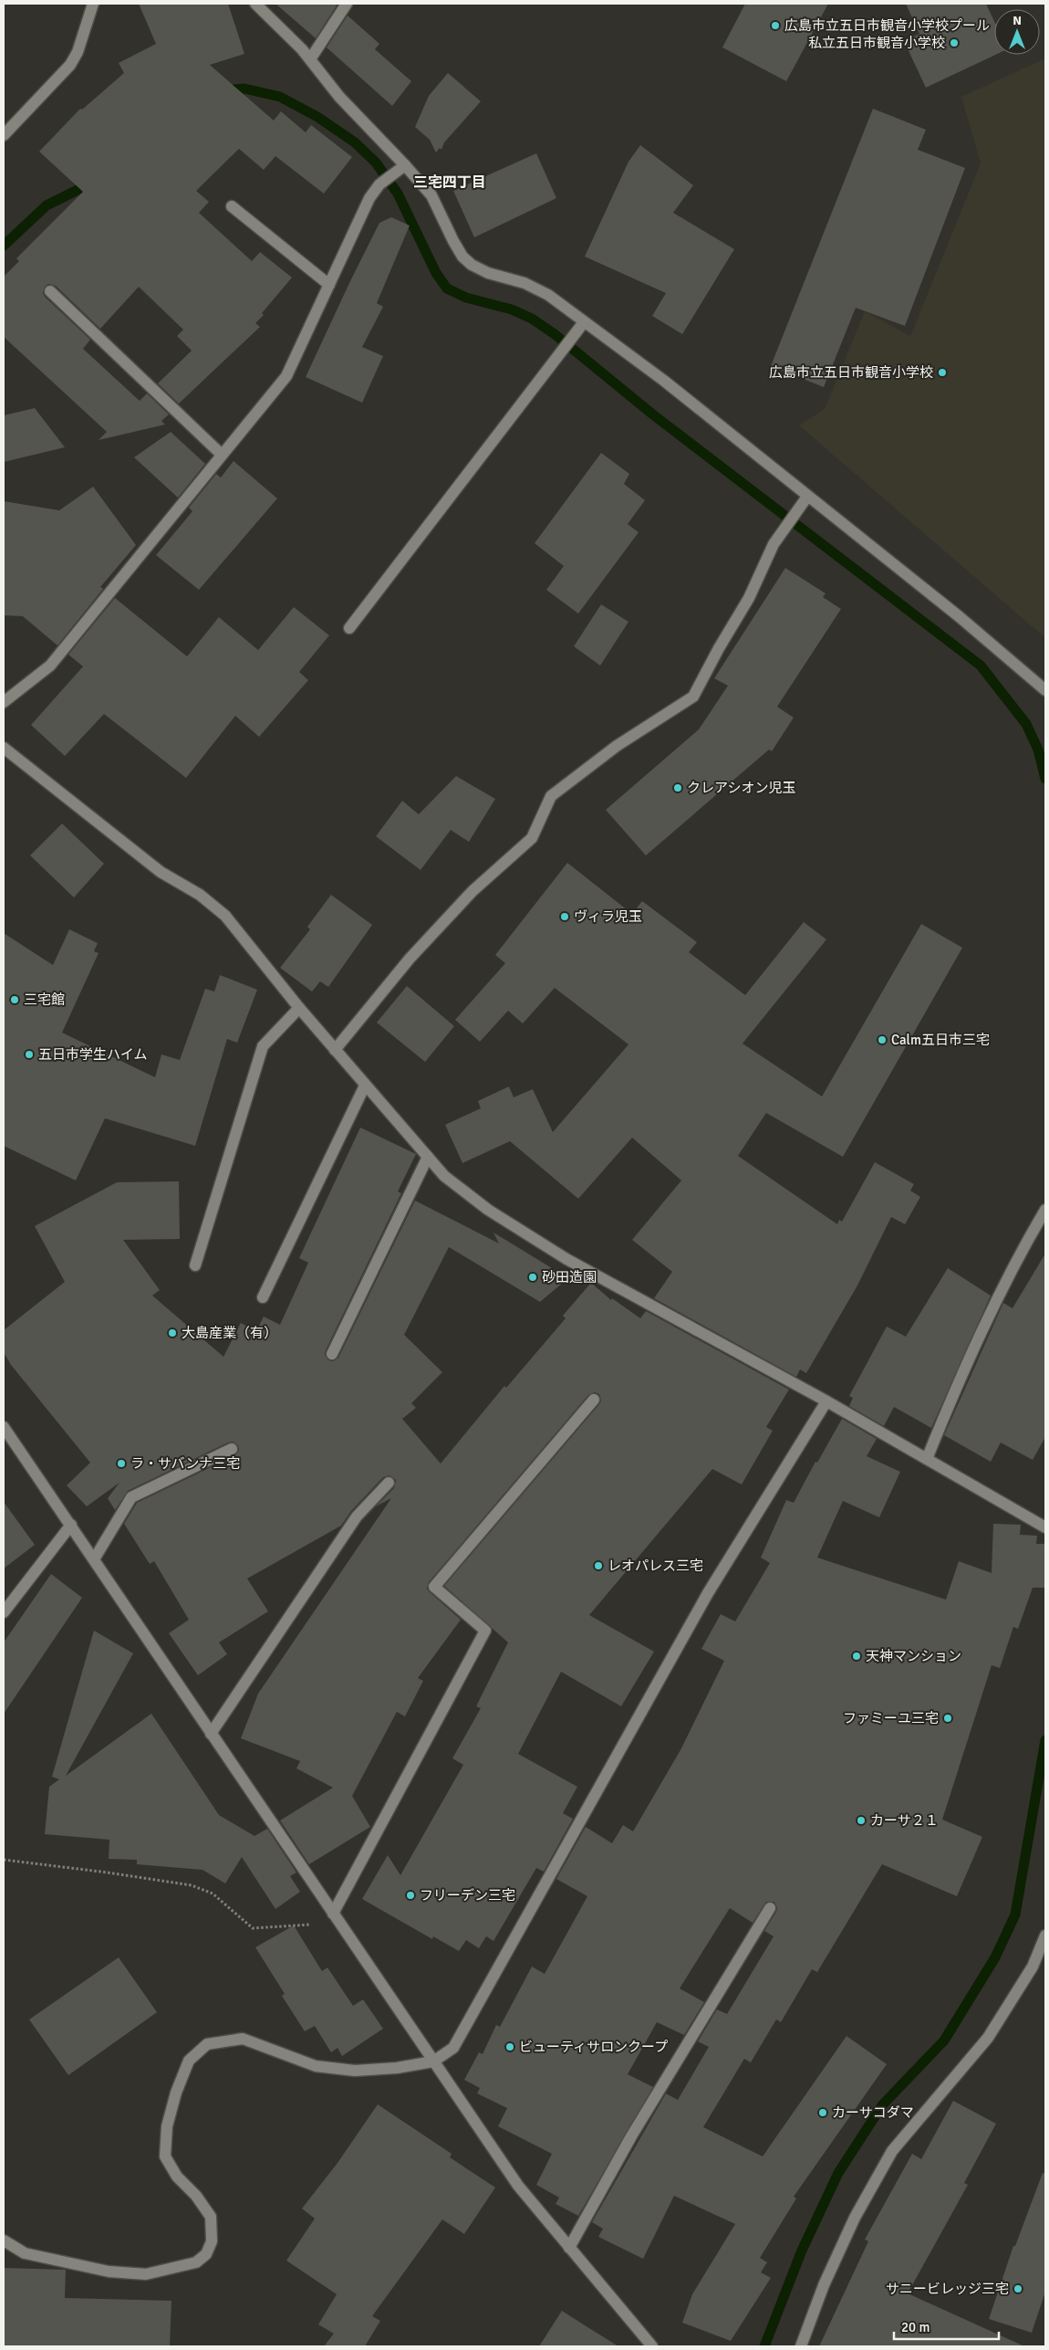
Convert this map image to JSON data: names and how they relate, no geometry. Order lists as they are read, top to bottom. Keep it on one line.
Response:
{"districts":["三宅四丁目"],"places":["広島市立五日市観音小学校プール","私立五日市観音小学校","広島市立五日市観音小学校","クレアシオン児玉","ヴィラ児玉","三宅館","Calm五日市三宅","五日市学生ハイム","砂田造園","大島産業（有）","ラ・サバンナ三宅","レオパレス三宅","天神マンション","ファミーユ三宅","カーサ２１","フリーデン三宅","ビューティサロンクープ","カーサコダマ","サニービレッジ三宅"],"scale_bar":"20 m","north":"top"}
